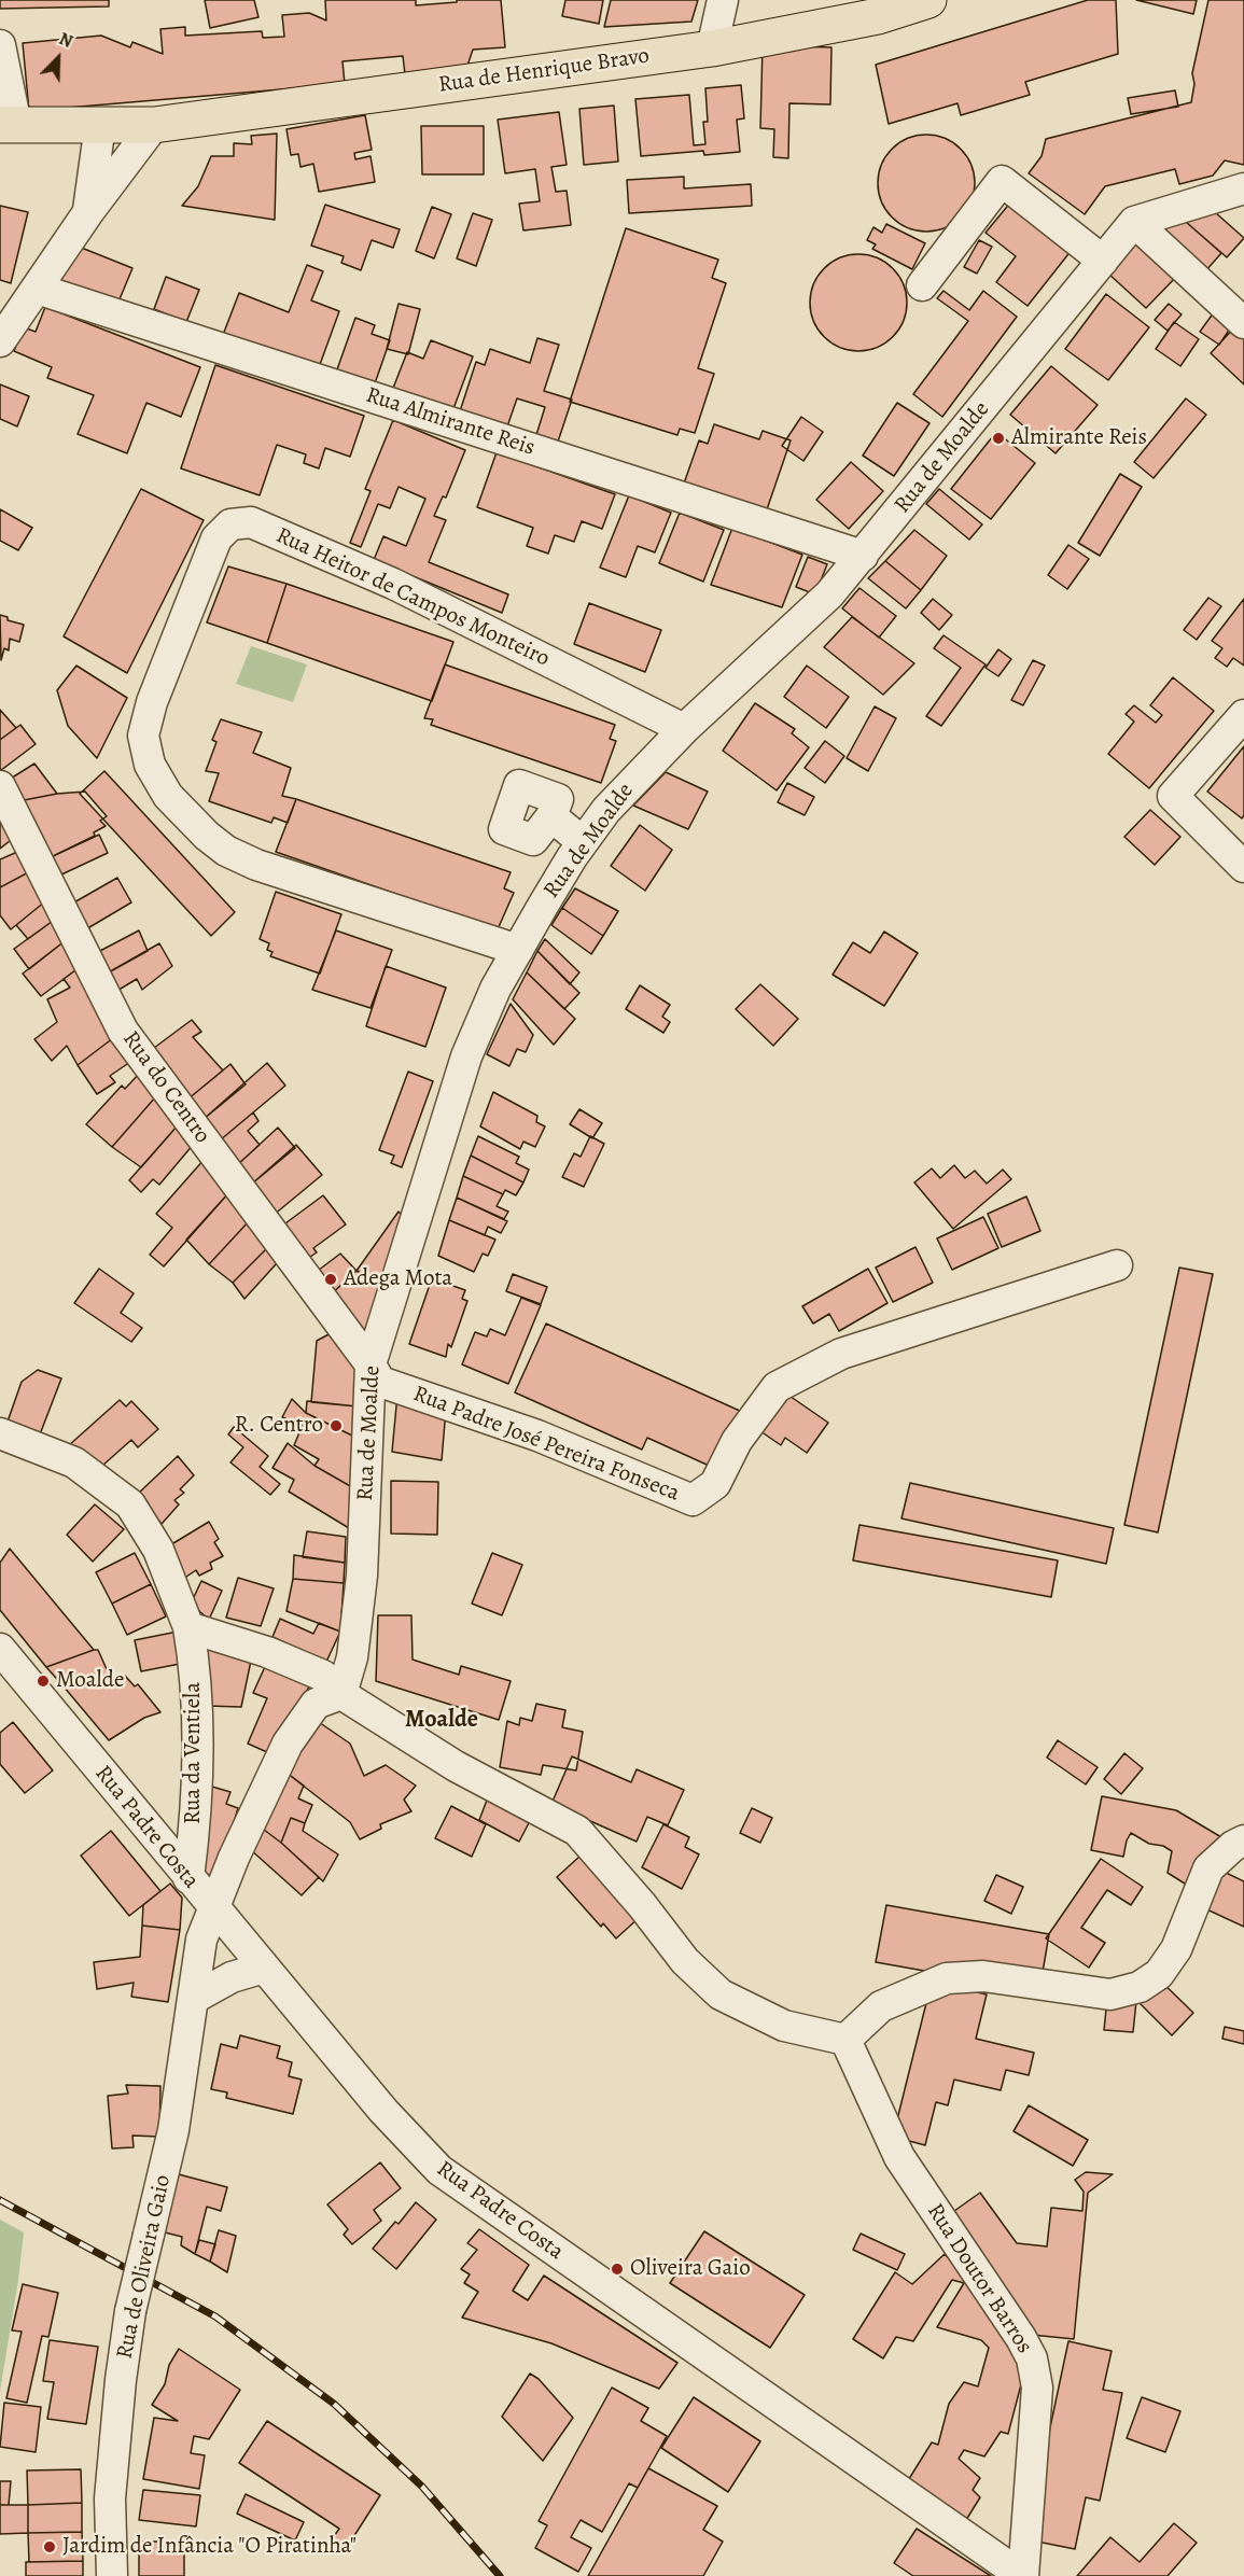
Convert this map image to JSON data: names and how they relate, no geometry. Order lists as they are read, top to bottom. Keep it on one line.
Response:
{"streets":{"main road":["Rua de Henrique Bravo"],"street":["Rua Almirante Reis","Rua de Moalde","Rua Heitor de Campos Monteiro","Rua do Centro","Rua Padre José Pereira Fonseca","Rua da Ventiela","Rua Padre Costa","Rua de Oliveira Gaio","Rua Doutor Barros"]},"crossings":[["Rua Almirante Reis","Rua de Moalde"],["Rua de Moalde","Rua Heitor de Campos Monteiro"],["Rua de Moalde","Rua do Centro"],["Rua de Moalde","Rua Padre José Pereira Fonseca"],["Rua de Moalde","Rua de Oliveira Gaio"],["Rua do Centro","Rua Padre José Pereira Fonseca"],["Rua da Ventiela","Rua Padre Costa"],["Rua Padre Costa","Rua de Oliveira Gaio"],["Rua Padre Costa","Rua Doutor Barros"]],"districts":["Moalde"],"places":["Almirante Reis","Adega Mota","R. Centro","Moalde","Oliveira Gaio","Jardim de Infância \"O Piratinha\""],"north":"top right"}
